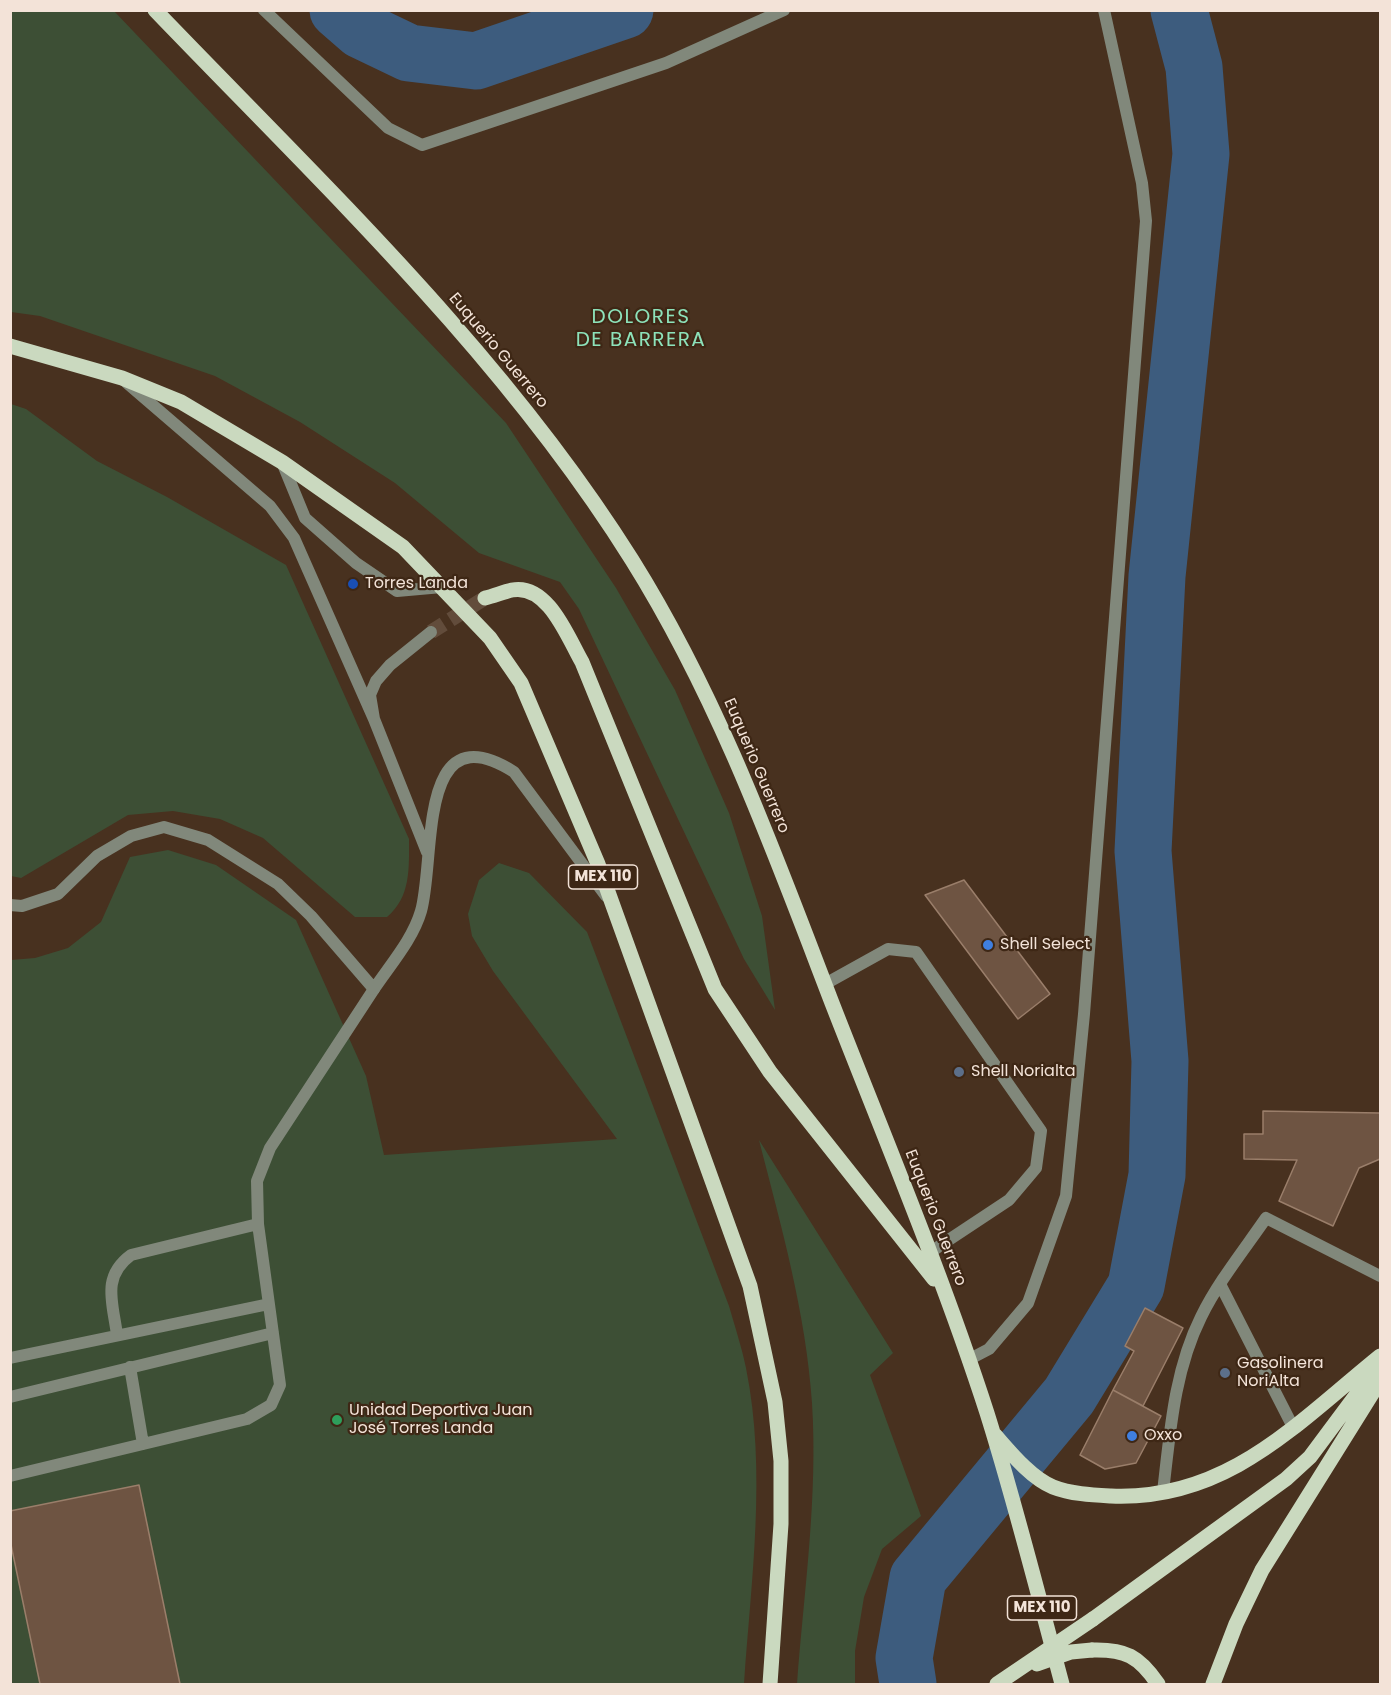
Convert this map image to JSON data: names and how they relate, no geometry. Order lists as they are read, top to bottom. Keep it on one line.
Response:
{"streets":{"main road":["Euquerio Guerrero","MEX 110"]},"districts":["DOLORES DE BARRERA"],"places":["Torres Landa","Shell Select","Shell Norialta","Gasolinera NoriAlta","Unidad Deportiva Juan José Torres Landa","Oxxo"]}
